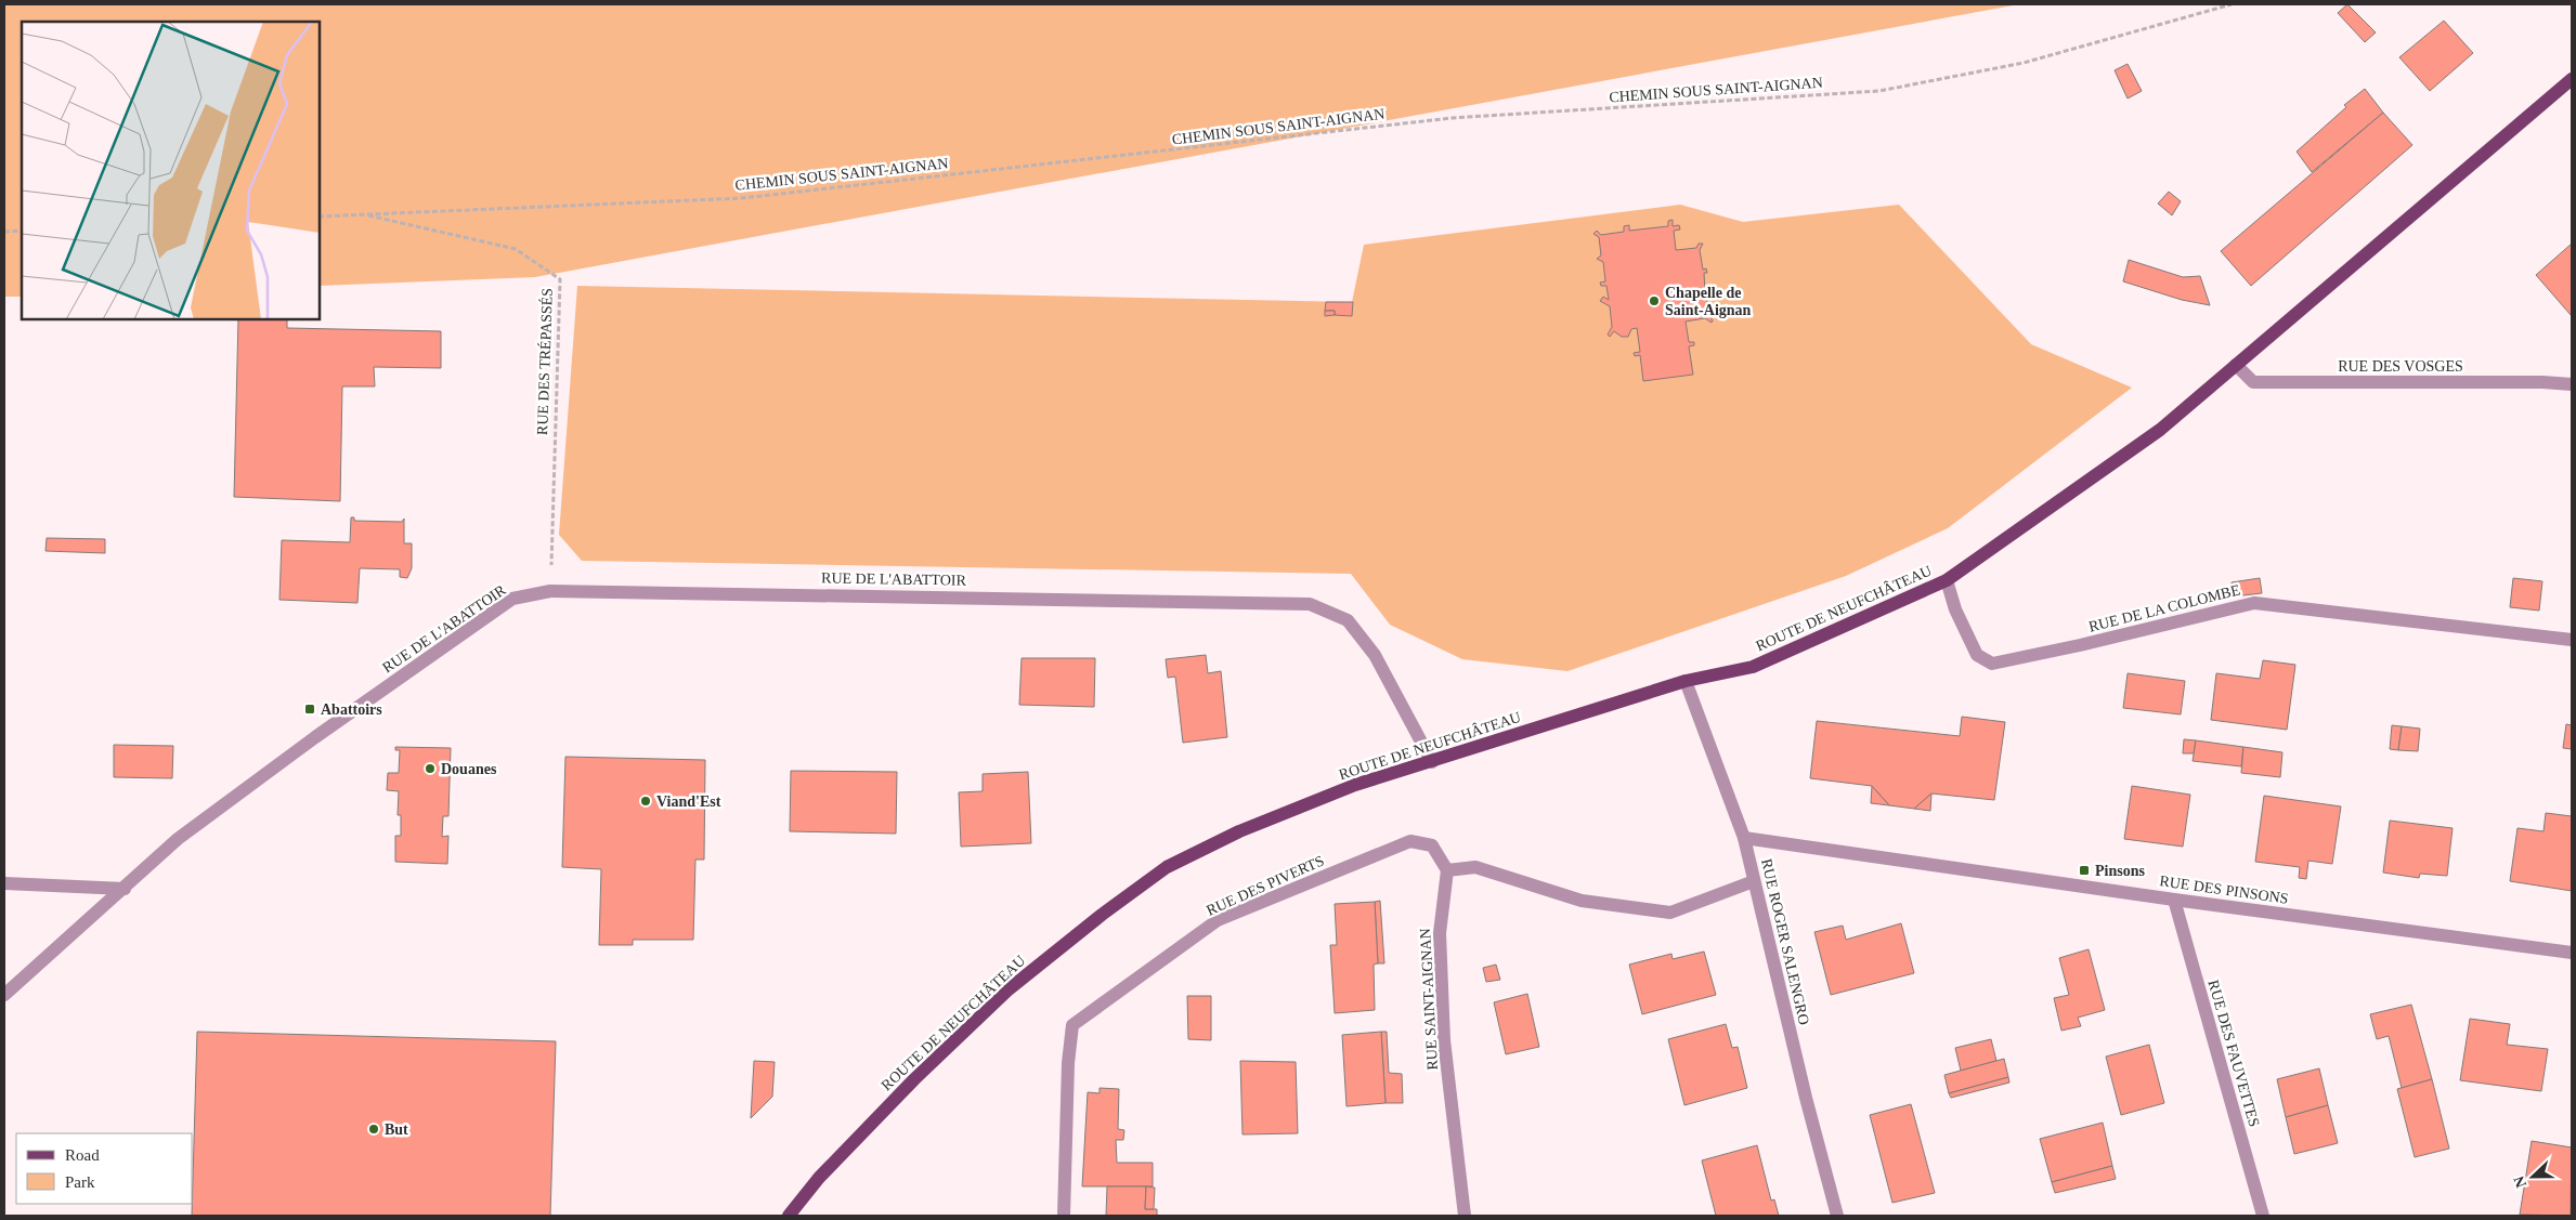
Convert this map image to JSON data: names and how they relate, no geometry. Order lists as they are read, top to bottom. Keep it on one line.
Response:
{"streets":{"main road":["ROUTE DE NEUFCHÂTEAU"],"street":["RUE DES VOSGES","RUE DE L'ABATTOIR","RUE DE LA COLOMBE","RUE DES PIVERTS","RUE DES PINSONS","RUE ROGER SALENGRO","RUE SAINT-AIGNAN","RUE DES FAUVETTES"],"path":["CHEMIN SOUS SAINT-AIGNAN","RUE DES TRÉPASSÉS"]},"crossings":[["CHEMIN SOUS SAINT-AIGNAN","RUE DES TRÉPASSÉS"],["RUE DES TRÉPASSÉS","RUE DE L'ABATTOIR"],["RUE DES VOSGES","ROUTE DE NEUFCHÂTEAU"],["RUE DE L'ABATTOIR","ROUTE DE NEUFCHÂTEAU"],["ROUTE DE NEUFCHÂTEAU","RUE DE LA COLOMBE"],["ROUTE DE NEUFCHÂTEAU","RUE ROGER SALENGRO"],["RUE DES PIVERTS","RUE SAINT-AIGNAN"],["RUE DES PINSONS","RUE ROGER SALENGRO"],["RUE DES PINSONS","RUE DES FAUVETTES"]],"places":{"other":["Chapelle de Saint-Aignan","Douanes","Viand'Est","But"],"transit":["Abattoirs","Pinsons"]},"legend":["Road","Park"],"north":"left"}
